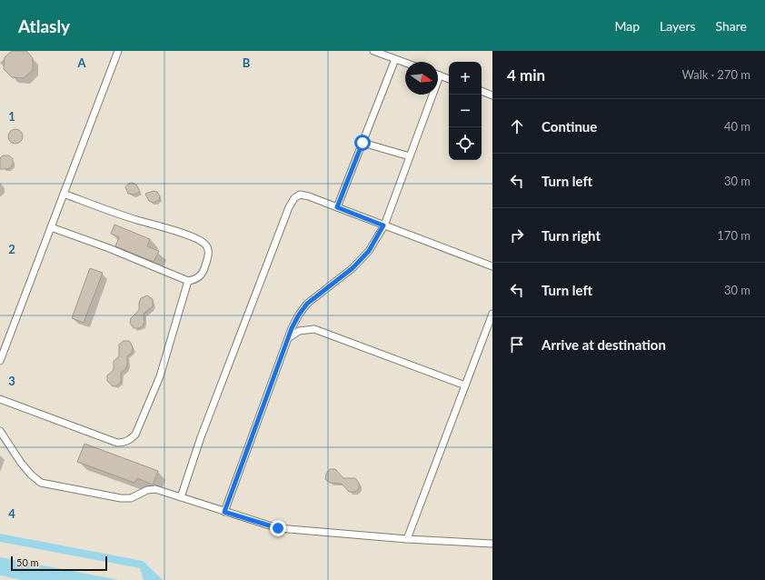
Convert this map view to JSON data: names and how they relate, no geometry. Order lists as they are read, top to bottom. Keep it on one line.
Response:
{"scale_bar":"50 m","north":"right","page":{"header":"Atlasly","nav":["Map","Layers","Share"],"heading":["4 min","Walk · 270 m"],"map_buttons":["+","−"],"list":[["Continue","40 m"],["Turn left","30 m"],["Turn right","170 m"],["Turn left","30 m"],"Arrive at destination"],"scale":"50 m"},"grid":{"columns":["A","B"],"rows":["1","2","3","4"]}}
